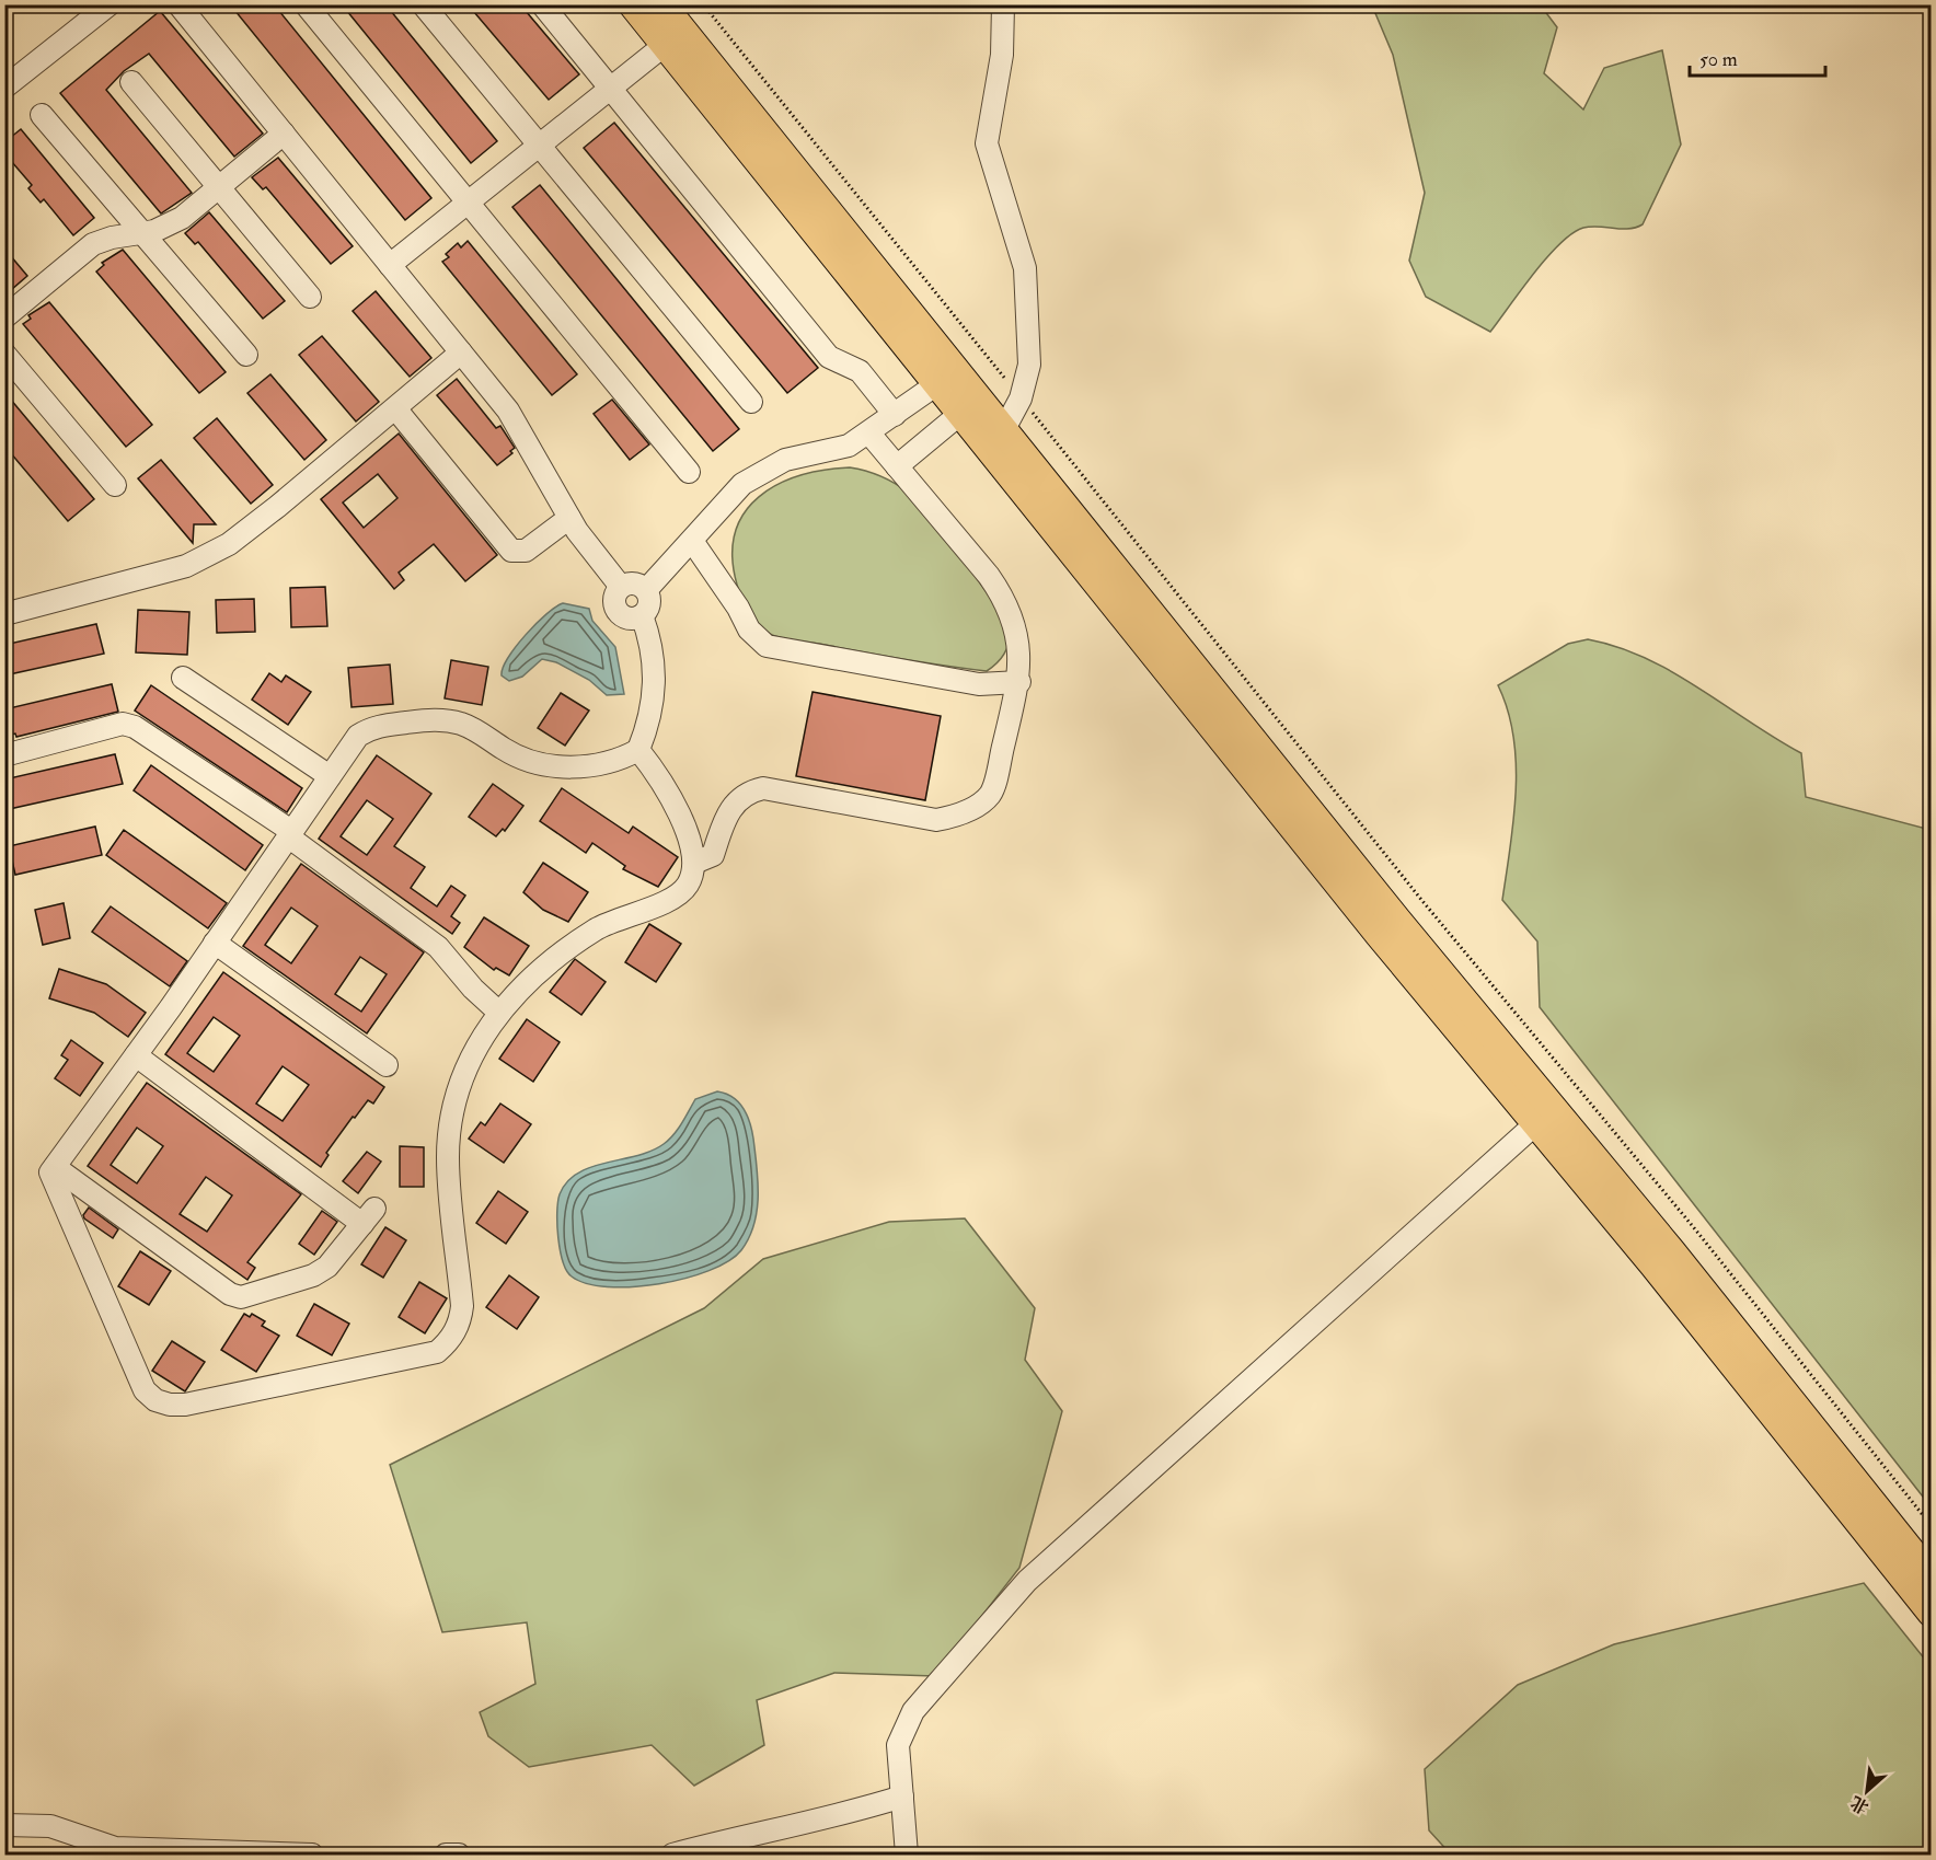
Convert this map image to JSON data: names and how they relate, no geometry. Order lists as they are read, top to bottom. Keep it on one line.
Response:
{"scale_bar":"50 m","north":"bottom left"}
